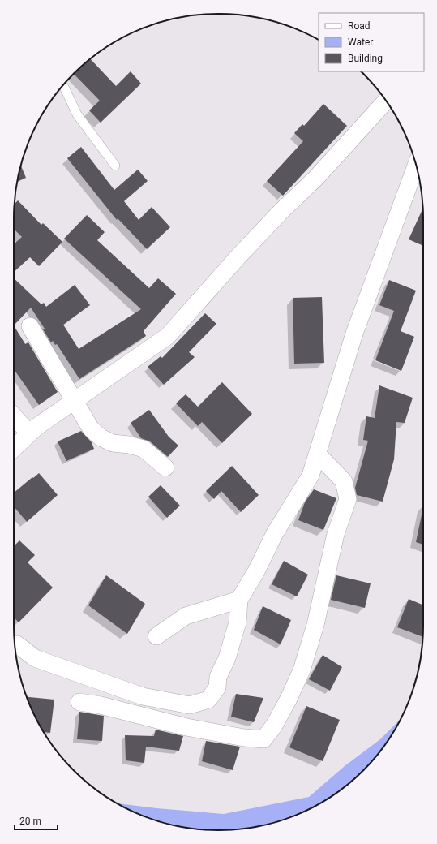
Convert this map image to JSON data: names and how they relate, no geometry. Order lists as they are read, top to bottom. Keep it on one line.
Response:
{"legend":["Road","Water","Building"],"scale_bar":"20 m"}
